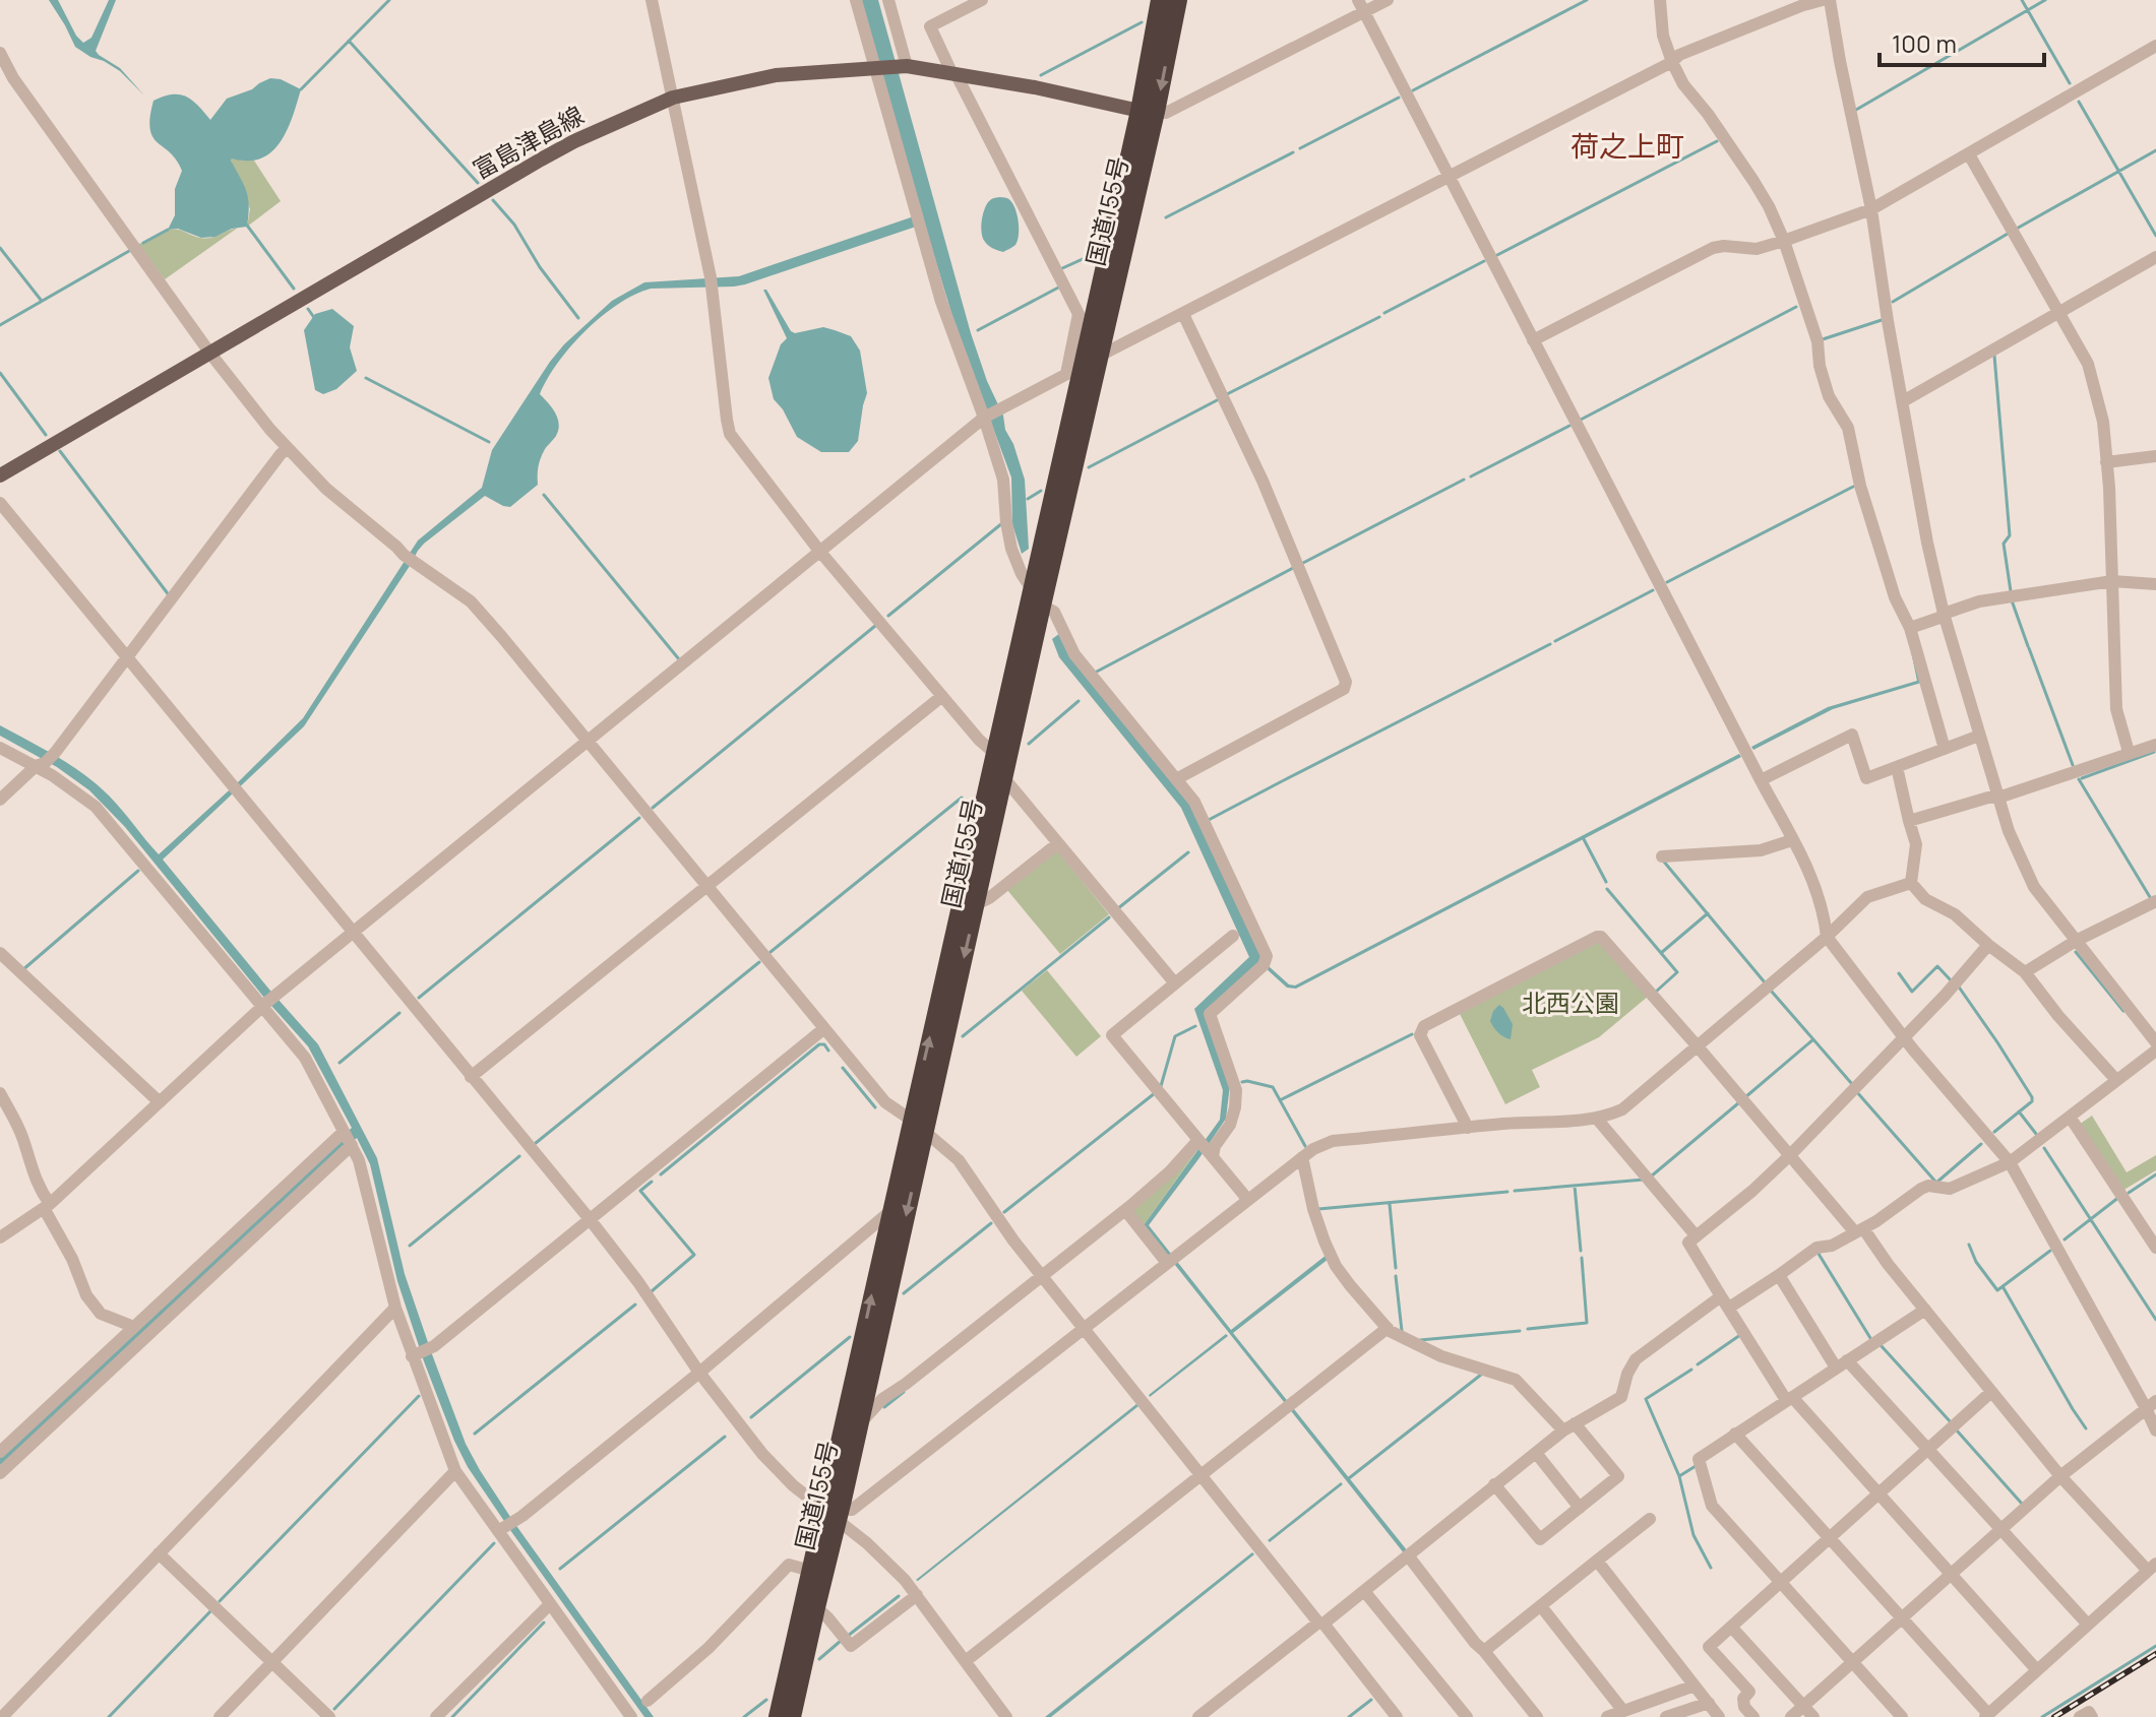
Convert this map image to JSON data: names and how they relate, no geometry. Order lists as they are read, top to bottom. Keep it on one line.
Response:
{"streets":{"highway":["国道155号"],"main road":["富島津島線"]},"crossings":[["富島津島線","国道155号"]],"districts":["荷之上町"],"parks":["北西公園"],"scale_bar":"100 m"}
